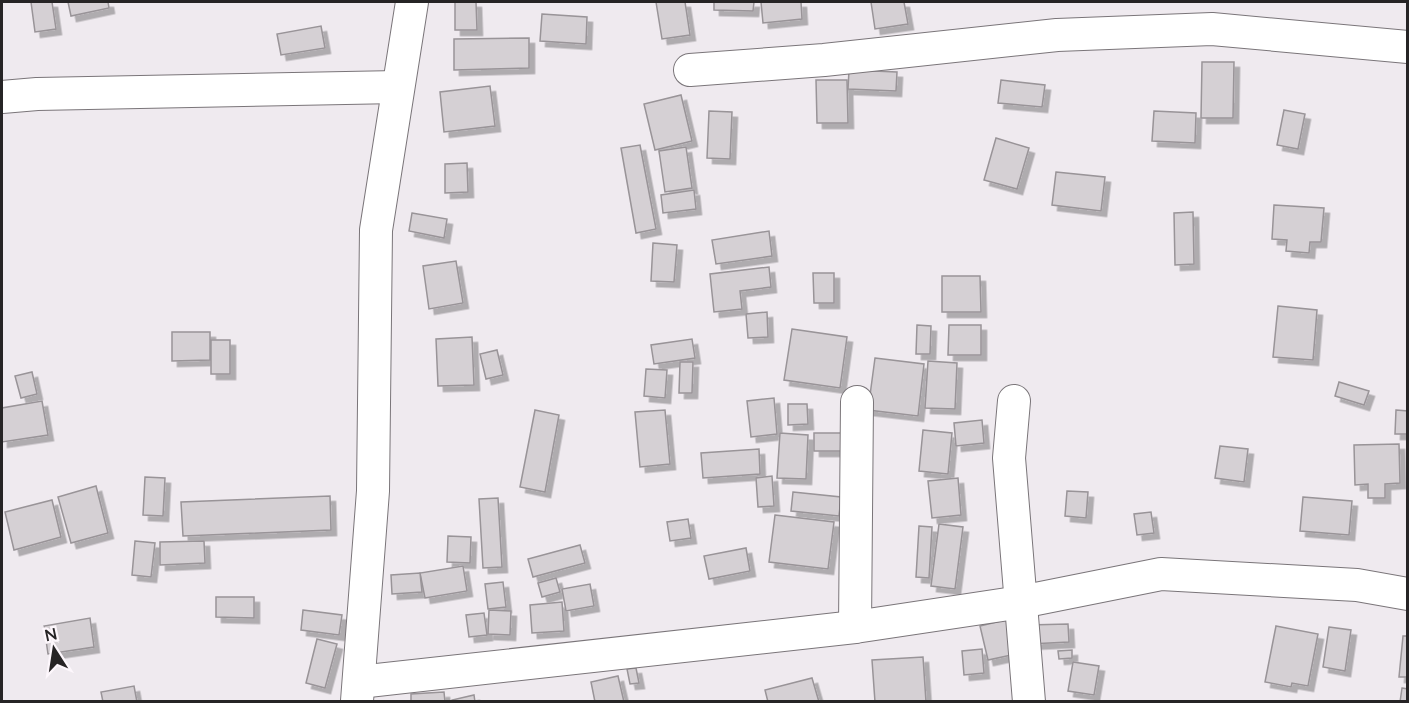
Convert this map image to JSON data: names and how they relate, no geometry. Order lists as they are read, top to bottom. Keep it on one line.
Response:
{"north":"top"}
